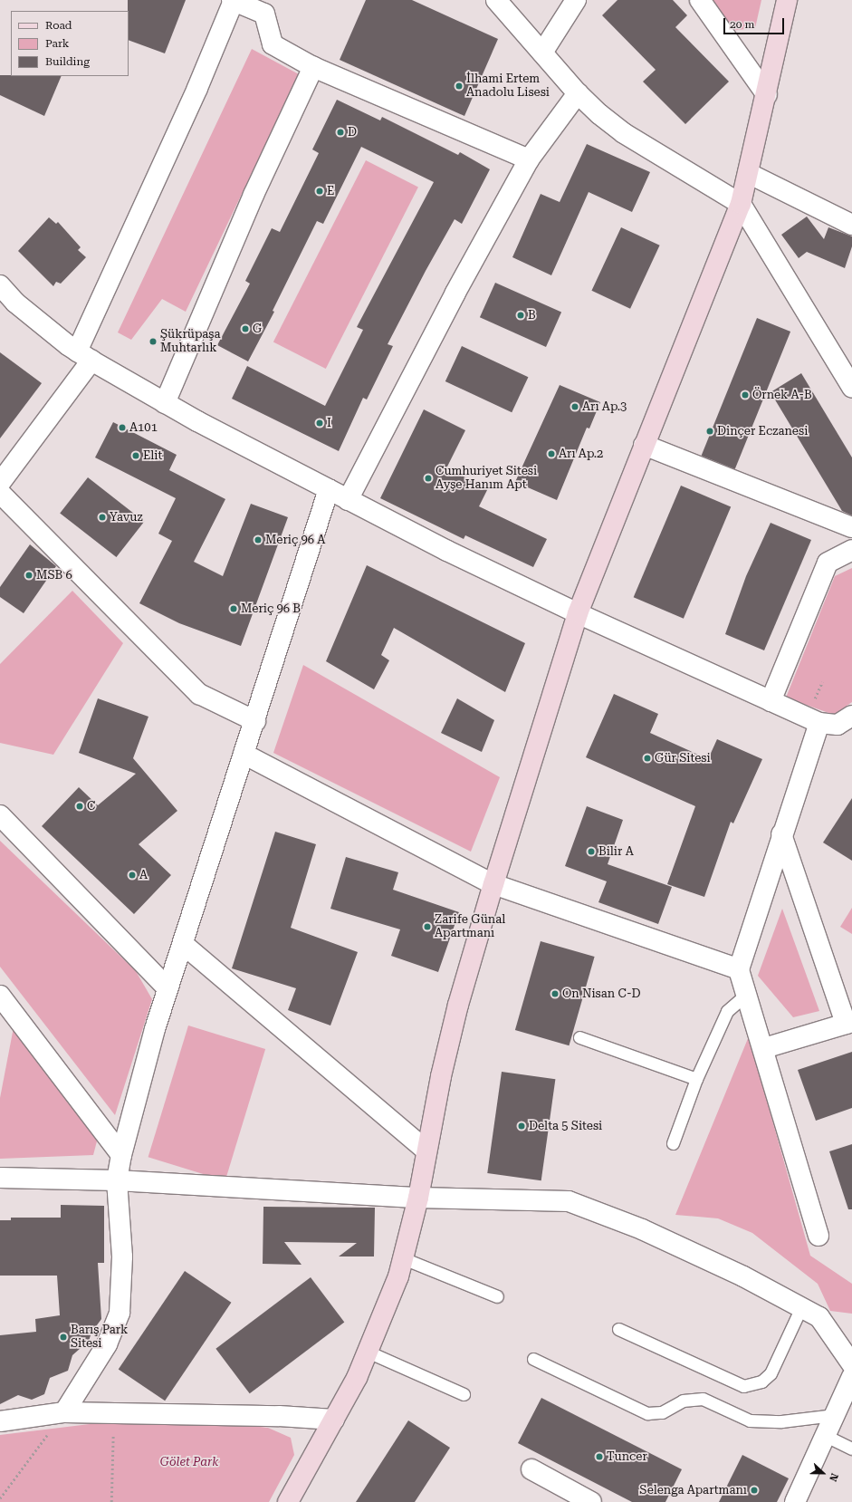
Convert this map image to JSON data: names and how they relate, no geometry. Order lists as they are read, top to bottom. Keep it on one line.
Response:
{"parks":["Gölet Park"],"places":["İlhami Ertem Anadolu Lisesi","D","E","B","G","Şükrüpaşa Muhtarlık","Örnek A-B","Arı Ap.3","I","A101","Dinçer Eczanesi","Arı Ap.2","Elit","Cumhuriyet Sitesi Ayşe Hanım Apt","Yavuz","Meriç 96 A","MSB 6","Meriç 96 B","Gür Sitesi","C","Bilir A","A","Zarife Günal Apartmanı","On Nisan C-D","Delta 5 Sitesi","Barış Park Sitesi","Tuncer","Selenga Apartmanı"],"legend":["Road","Park","Building"],"scale_bar":"20 m","north":"right"}
